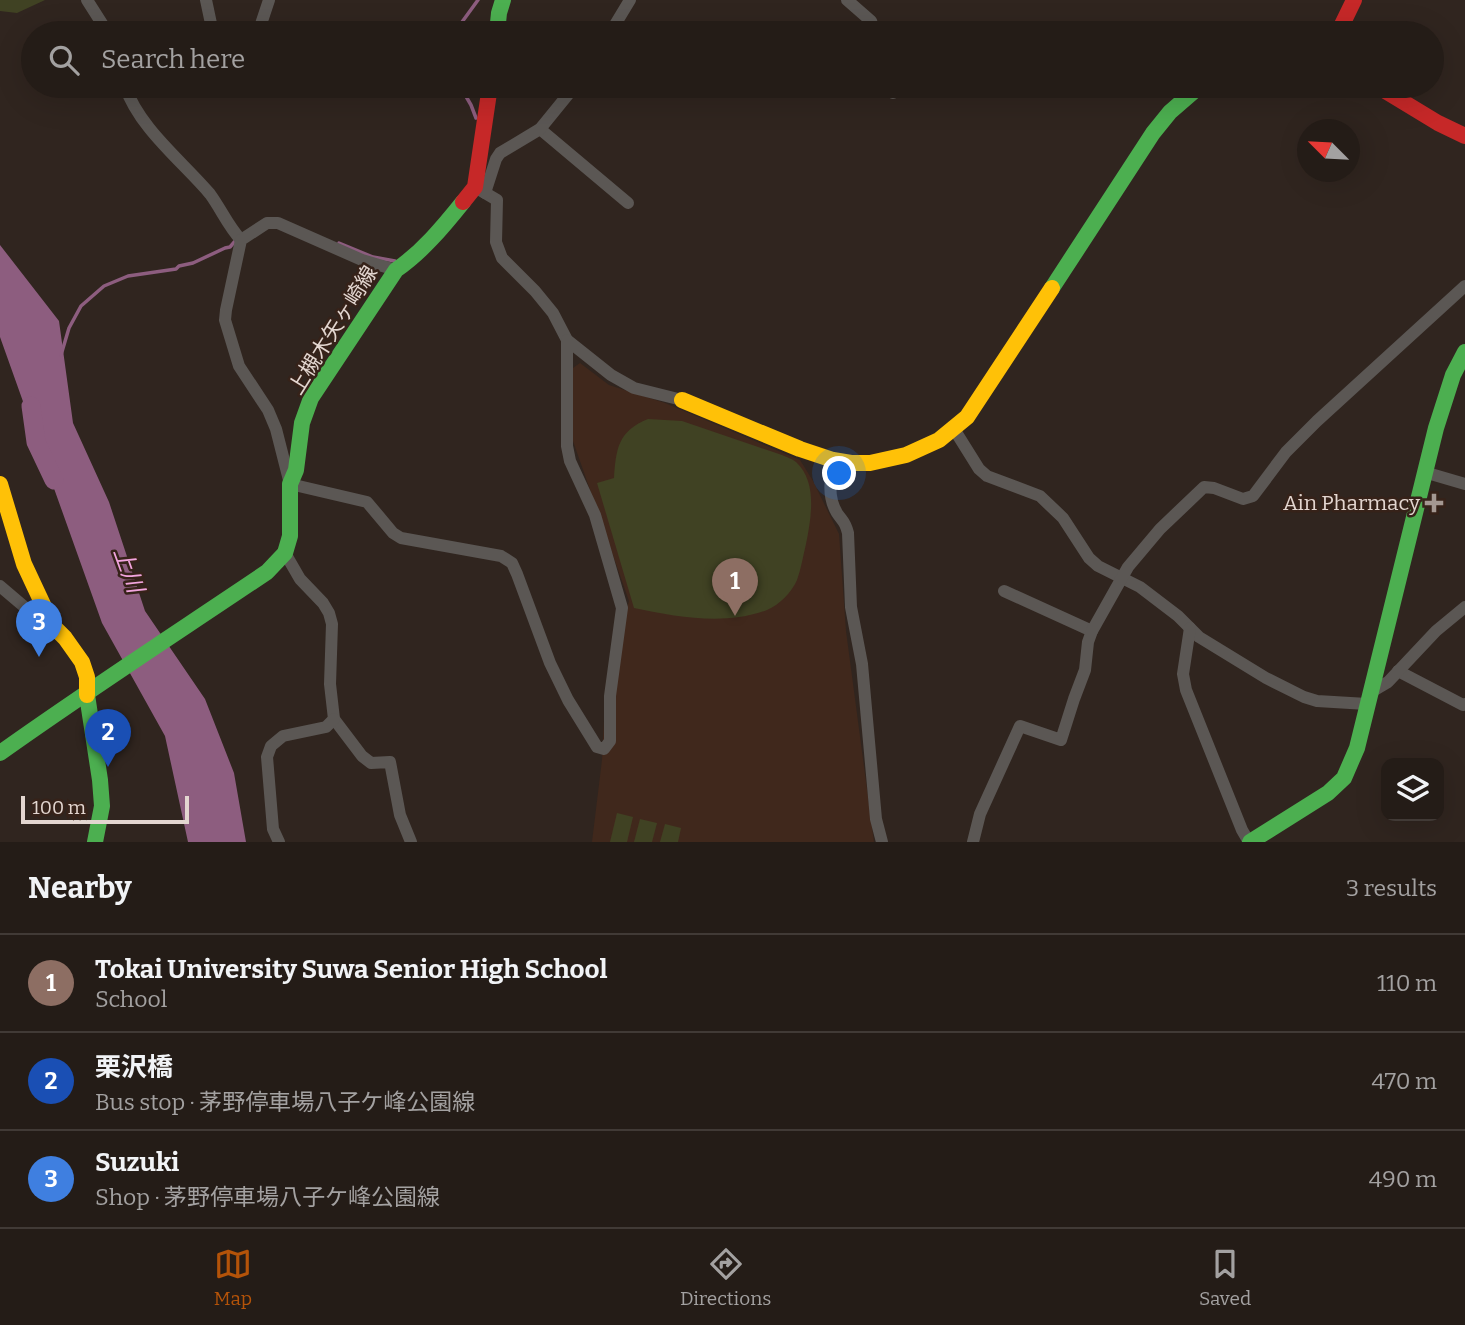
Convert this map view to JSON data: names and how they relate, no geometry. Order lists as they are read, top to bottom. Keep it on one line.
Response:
{"streets":{"street":["上槻木矢ヶ崎線"]},"water":["上川"],"places":{"health":["Ain Pharmacy"]},"scale_bar":"100 m","north":"top left","page":{"search":"Search here","pins":["1","3","2"],"scale":"100 m","heading":["Nearby","3 results"],"list":[{"mark":"1","name":"Tokai University Suwa Senior High School","note":"School","value":"110 m"},{"mark":"2","name":"栗沢橋","note":"Bus stop · 茅野停車場八子ケ峰公園線","value":"470 m"},{"mark":"3","name":"Suzuki","note":"Shop · 茅野停車場八子ケ峰公園線","value":"490 m"}],"nav":["Map","Directions","Saved"]}}
